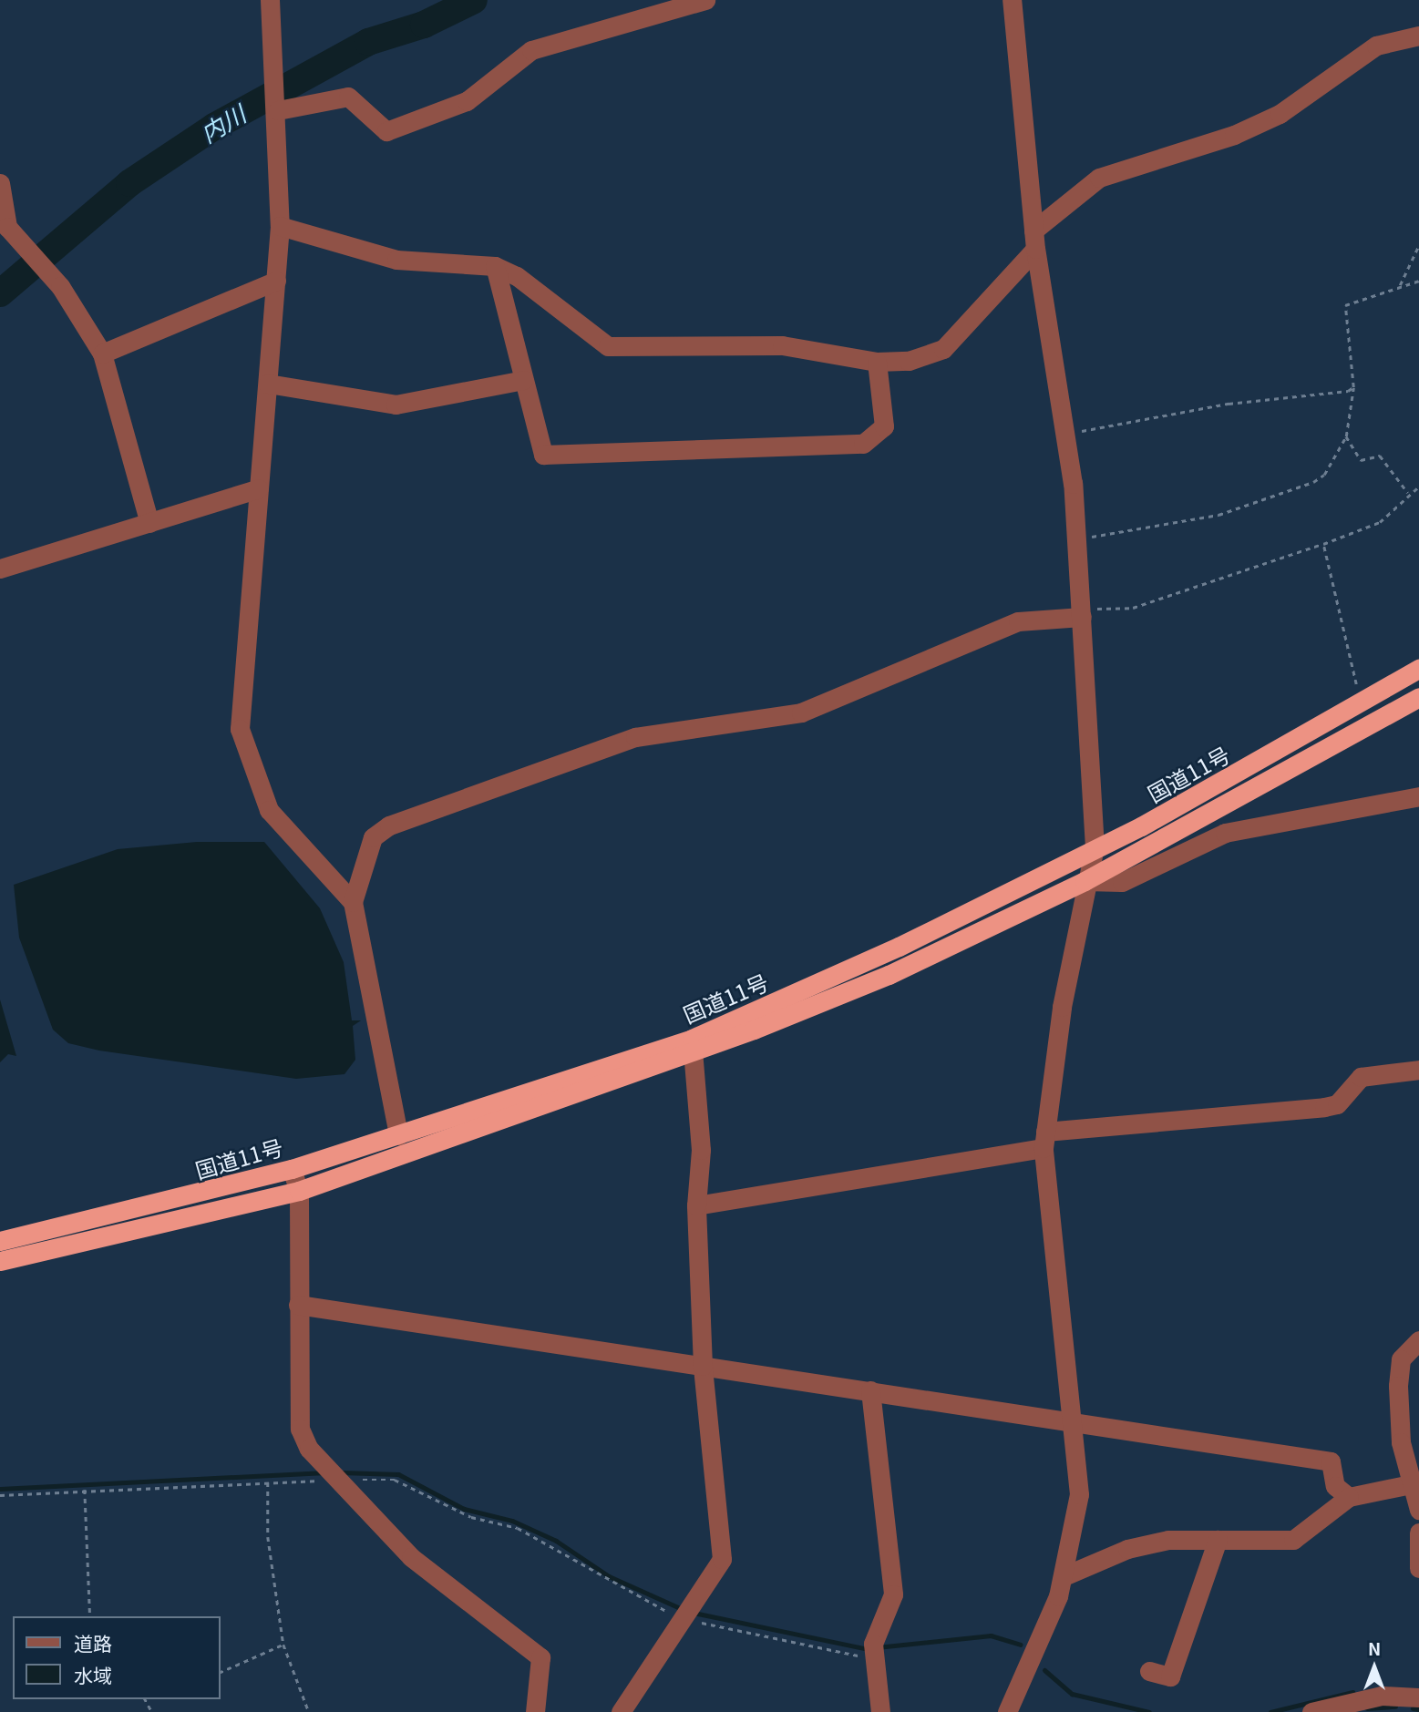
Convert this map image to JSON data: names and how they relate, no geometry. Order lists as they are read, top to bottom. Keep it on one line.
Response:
{"streets":{"highway":["国道11号"]},"water":["内川"],"legend":["道路","水域"],"north":"top"}
